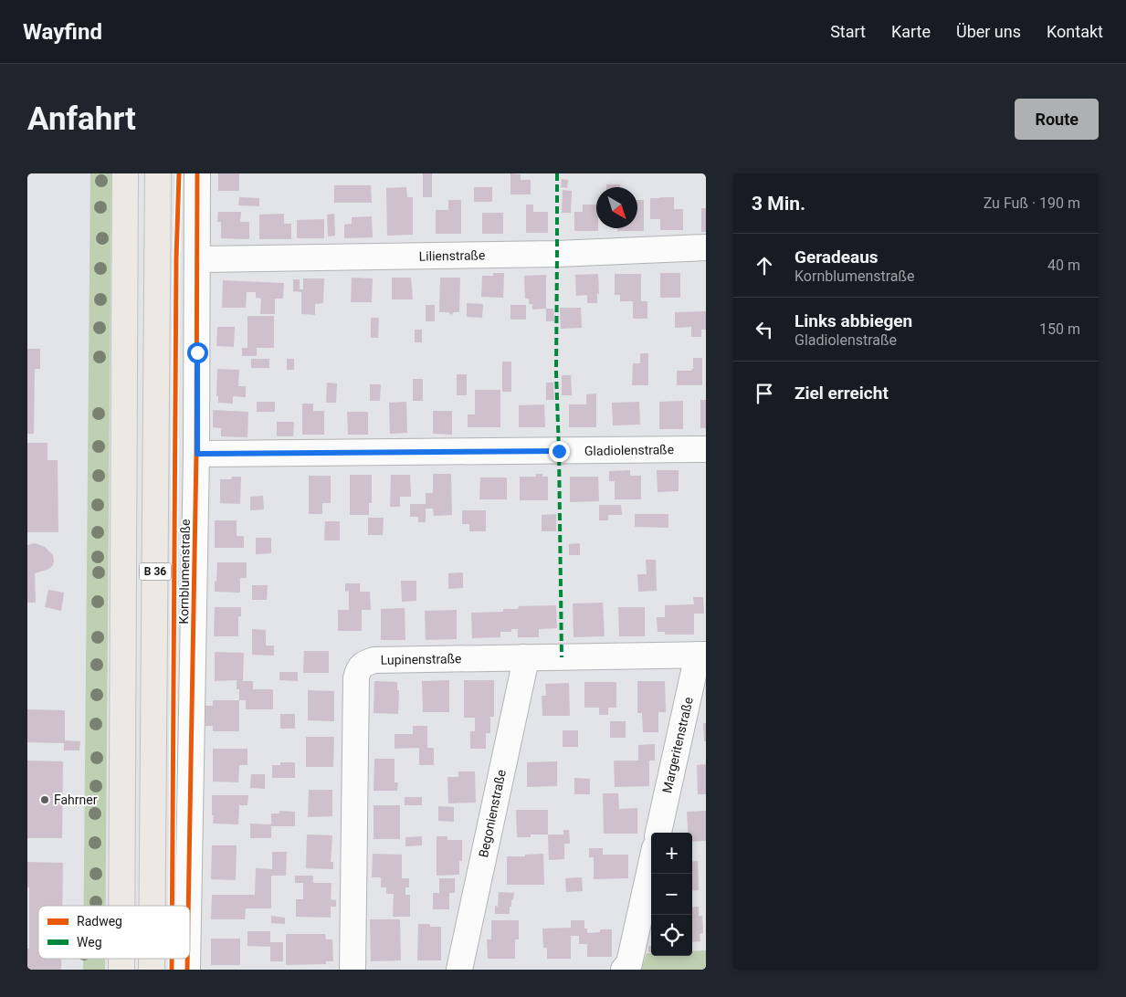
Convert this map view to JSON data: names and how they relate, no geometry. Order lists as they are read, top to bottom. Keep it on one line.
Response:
{"streets":{"main road":["B 36"],"street":["Lilienstraße","Gladiolenstraße","Kornblumenstraße","Lupinenstraße","Margeritenstraße","Begonienstraße"]},"crossings":[["Lilienstraße","Kornblumenstraße"],["Gladiolenstraße","Kornblumenstraße"],["Lupinenstraße","Margeritenstraße"],["Lupinenstraße","Begonienstraße"]],"places":["Fahrner"],"legend":["Radweg","Weg"],"north":"bottom right","page":{"header":"Wayfind","nav":["Start","Karte","Über uns","Kontakt"],"buttons":"Route","title":"Anfahrt","heading":["3 Min.","Zu Fuß · 190 m"],"list":[["Geradeaus","Kornblumenstraße","40 m"],["Links abbiegen","Gladiolenstraße","150 m"],"Ziel erreicht"],"map_buttons":["+","−"]}}
